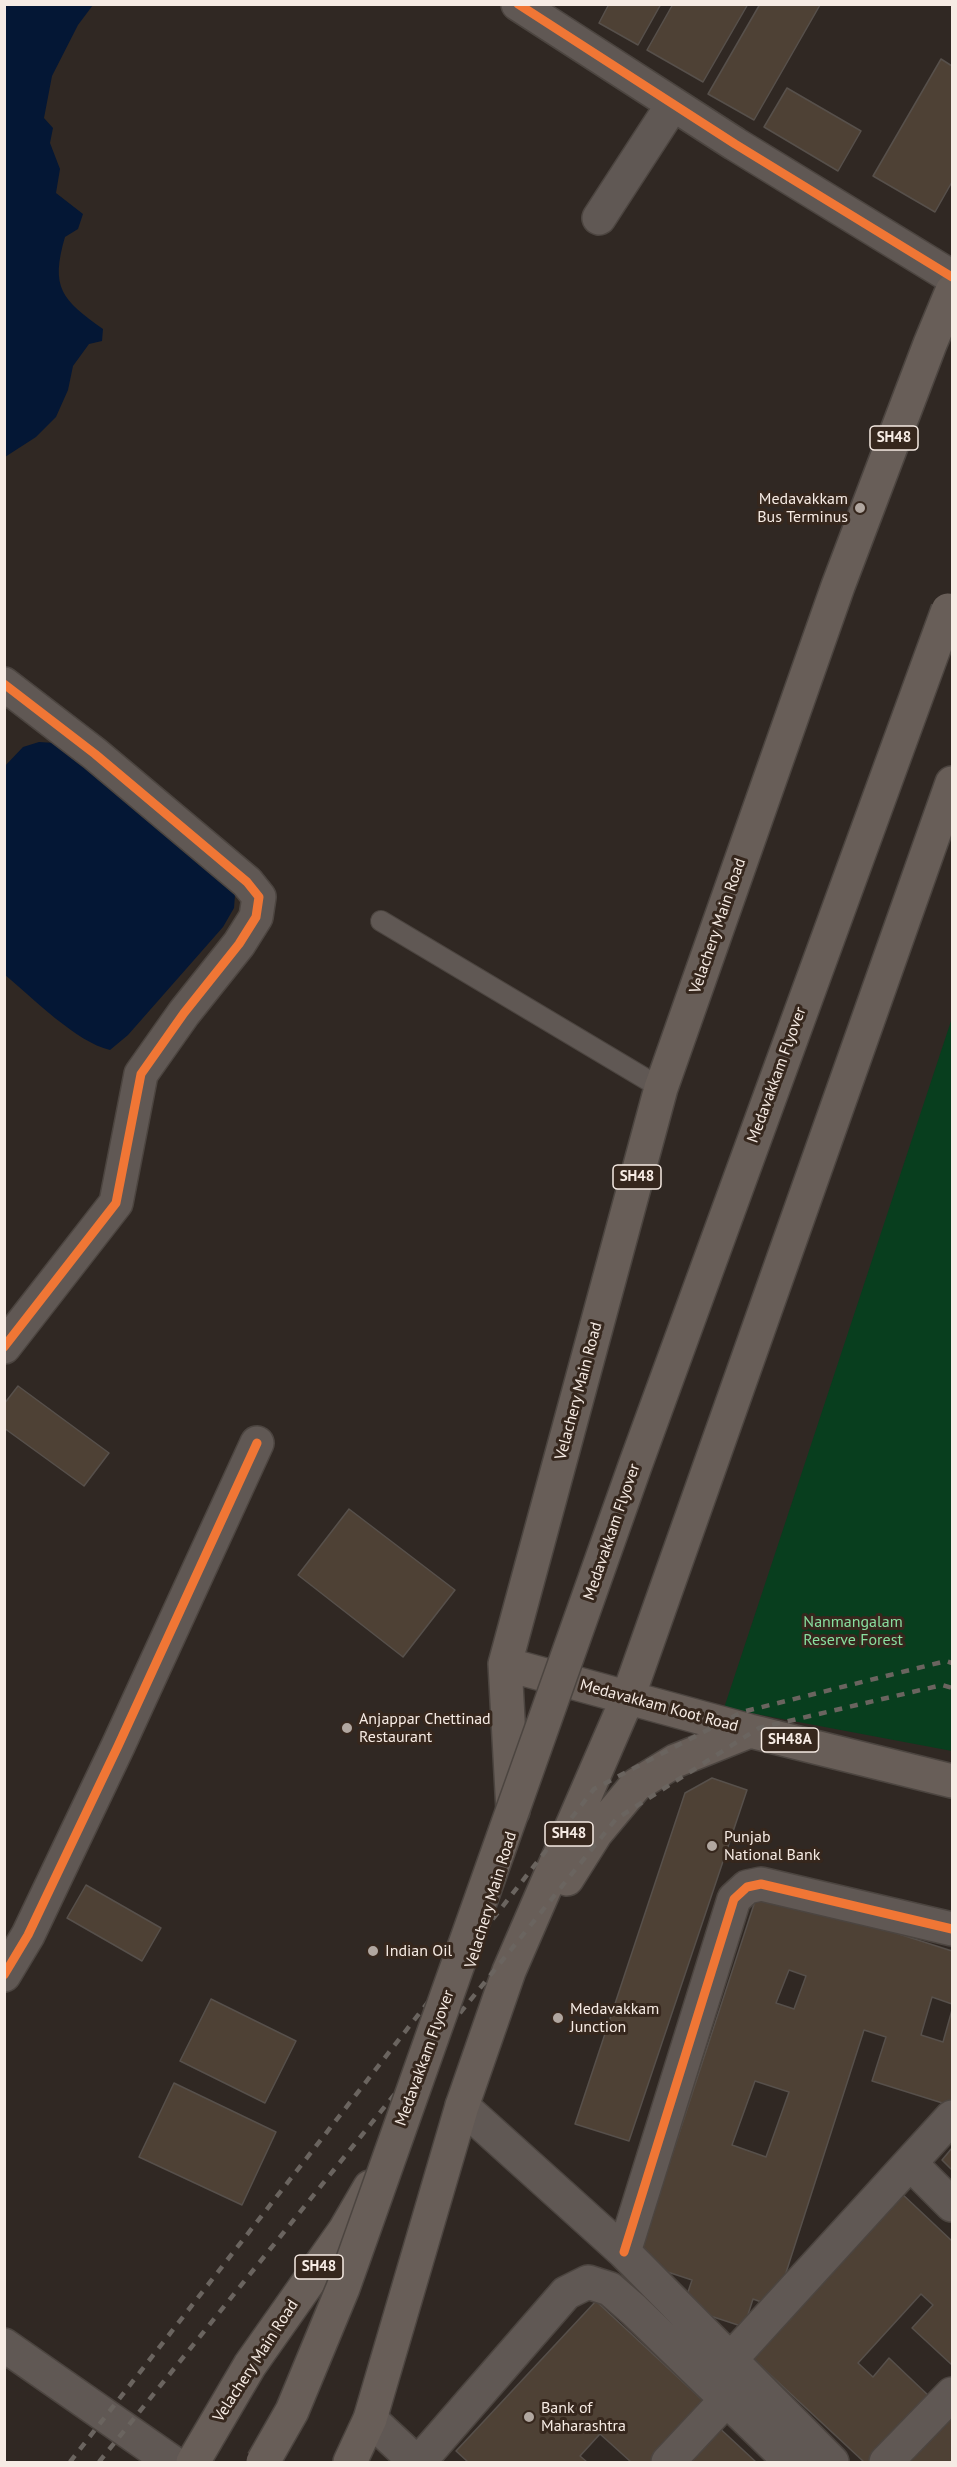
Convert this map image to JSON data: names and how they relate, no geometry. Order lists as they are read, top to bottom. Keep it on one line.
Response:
{"streets":{"main road":["SH48","Velachery Main Road","Medavakkam Flyover","Medavakkam Koot Road","SH48A"]},"crossings":[["SH48","Medavakkam Koot Road"],["Velachery Main Road","Medavakkam Koot Road"]],"parks":["Nanmangalam Reserve Forest"],"places":["Medavakkam Bus Terminus","Anjappar Chettinad Restaurant","Punjab National Bank","Indian Oil","Medavakkam Junction","Bank of Maharashtra"]}
